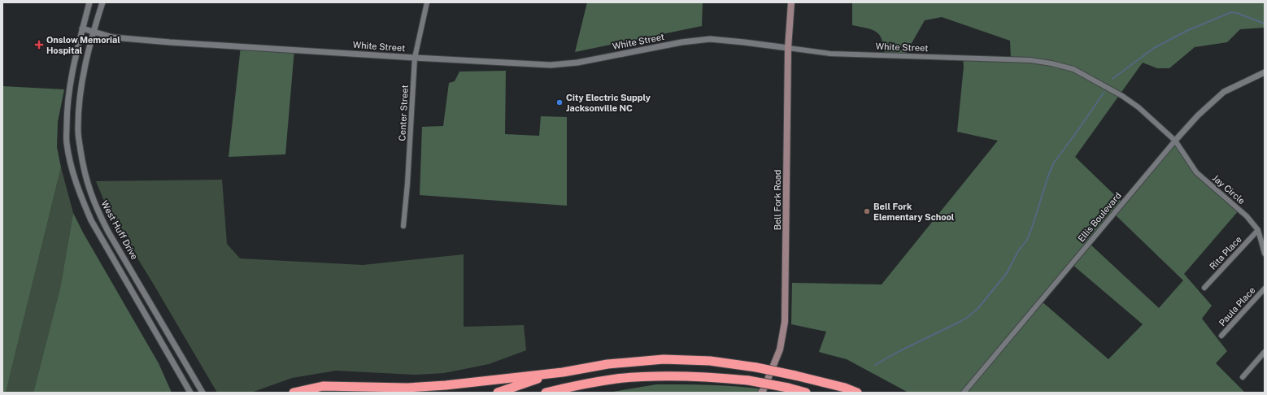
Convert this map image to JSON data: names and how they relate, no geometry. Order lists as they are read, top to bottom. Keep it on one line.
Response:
{"streets":{"main road":["Bell Fork Road"],"street":["White Street","Center Street","Jay Circle","Ellis Boulevard","West Huff Drive","Rita Place","Paula Place"]},"crossings":[["White Street","Center Street"],["White Street","Jay Circle"],["White Street","Bell Fork Road"],["White Street","Ellis Boulevard"],["White Street","West Huff Drive"],["Jay Circle","Ellis Boulevard"],["Jay Circle","Rita Place"]],"places":{"health":["Onslow Memorial Hospital"],"other":["City Electric Supply Jacksonville NC","Bell Fork Elementary School"]}}
